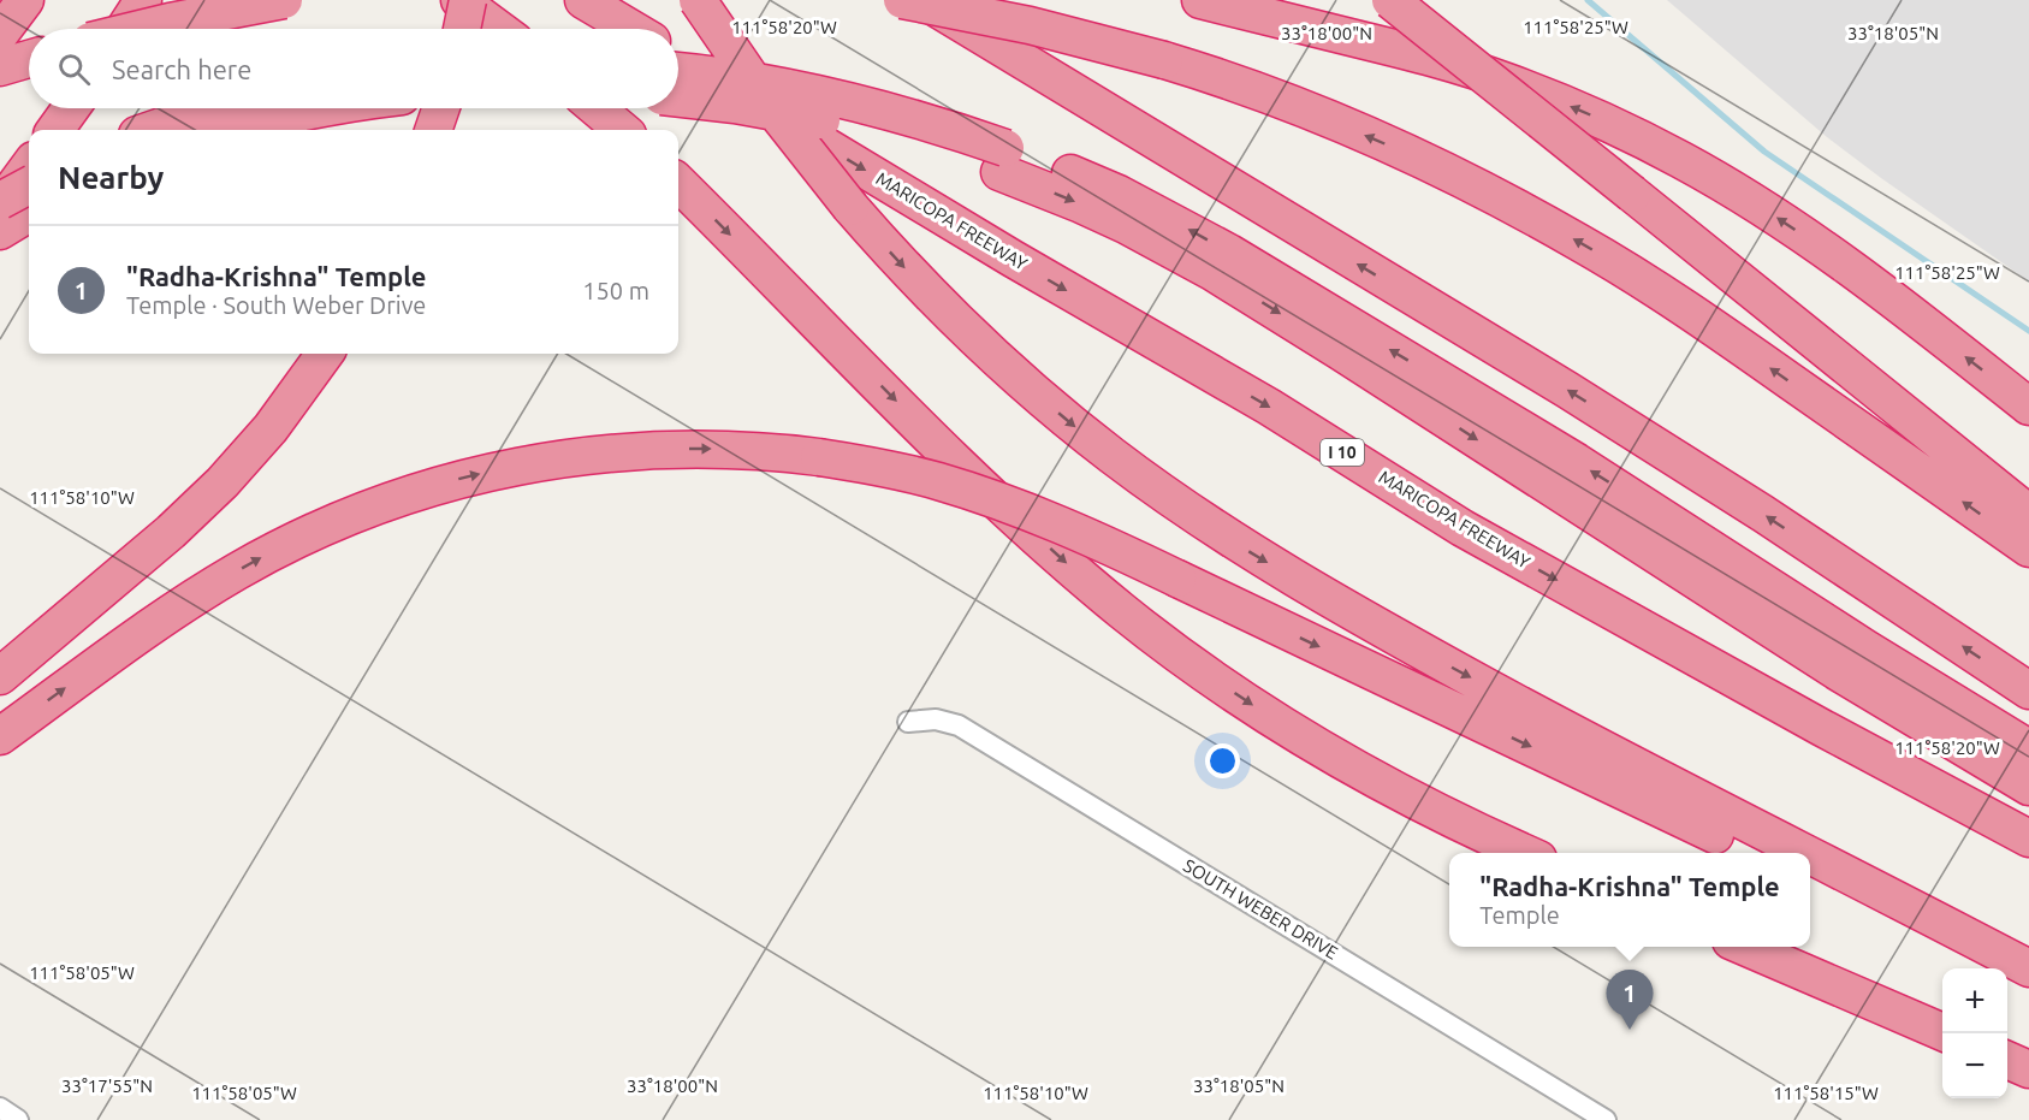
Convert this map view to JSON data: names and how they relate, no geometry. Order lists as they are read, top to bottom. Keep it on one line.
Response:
{"streets":{"highway":["MARICOPA FREEWAY","I 10"],"street":["SOUTH WEBER DRIVE"]},"page":{"search":"Search here","heading":"Nearby","list":[{"mark":"1","name":"\"Radha-Krishna\" Temple","note":"Temple · South Weber Drive","value":"150 m"}],"popup":["\"Radha-Krishna\" Temple","Temple"],"map_buttons":["+","−"],"pins":"1"},"coordinates":["111°58'20\"W","111°58'25\"W","33°18'00\"N","33°18'05\"N","111°58'10\"W","111°58'05\"W","33°17'55\"N","111°58'15\"W"]}
